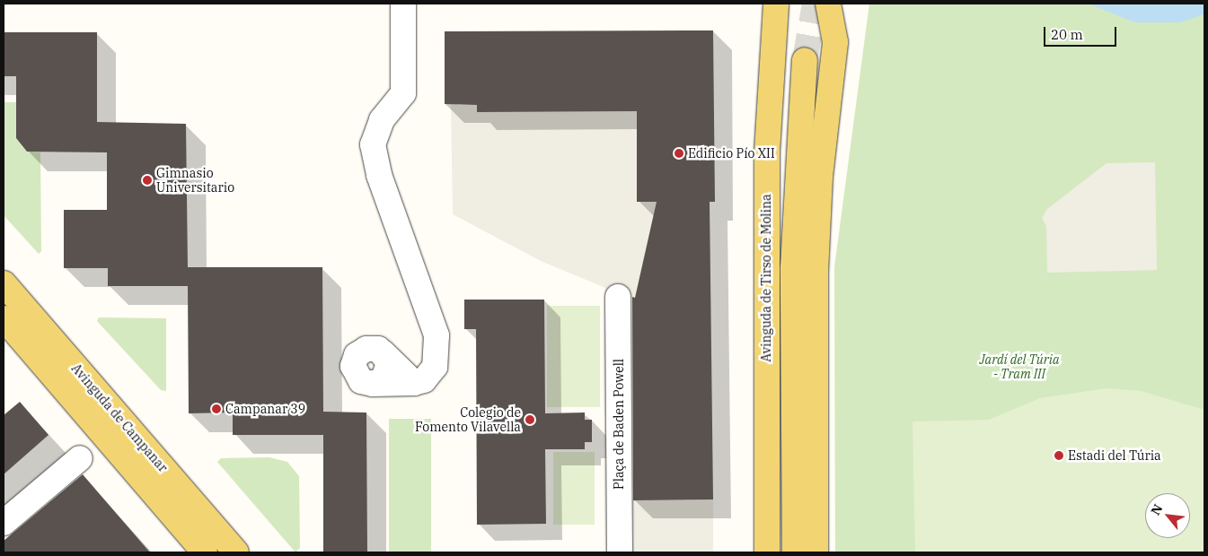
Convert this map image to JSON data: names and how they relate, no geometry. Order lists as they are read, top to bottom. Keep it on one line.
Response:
{"streets":{"main road":["Avinguda de Tirso de Molina","Avinguda de Campanar"],"street":["Plaça de Baden Powell"]},"parks":["Jardí del Túria - Tram III"],"places":["Edificio Pío XII","Gimnasio Universitario","Campanar 39","Colegio de Fomento Vilavella","Estadi del Túria"],"scale_bar":"20 m","north":"top left"}
